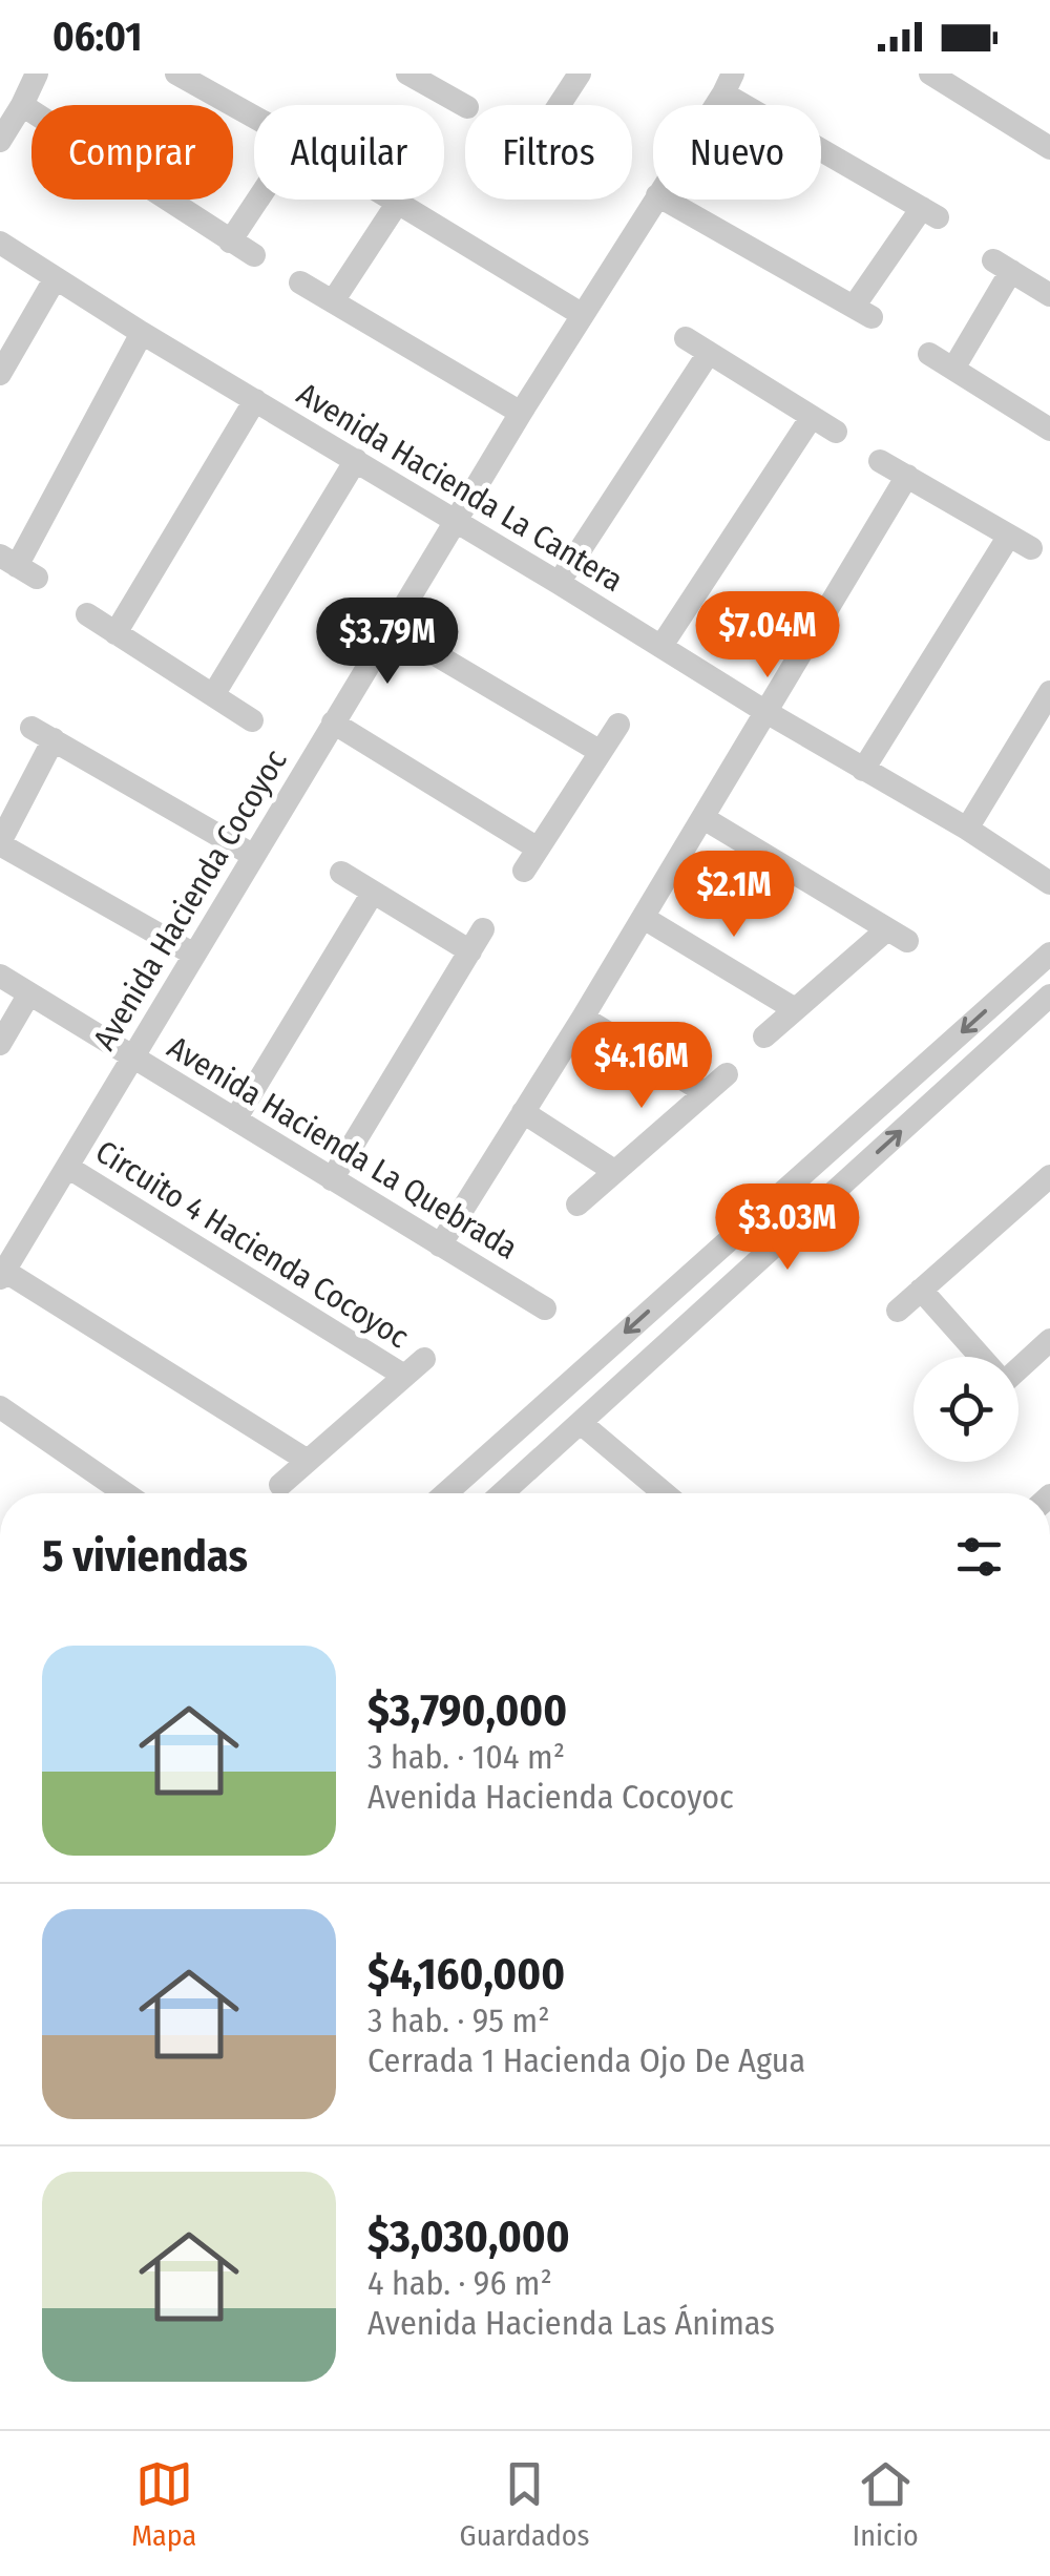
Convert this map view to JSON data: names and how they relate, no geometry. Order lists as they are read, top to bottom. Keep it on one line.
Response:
{"streets":{"street":["Avenida Hacienda La Cantera","Avenida Hacienda Cocoyoc","Avenida Hacienda La Quebrada","Circuito 4 Hacienda Cocoyoc"]},"crossings":[["Avenida Hacienda La Cantera","Avenida Hacienda Cocoyoc"],["Avenida Hacienda Cocoyoc","Avenida Hacienda La Quebrada"],["Avenida Hacienda Cocoyoc","Circuito 4 Hacienda Cocoyoc"]],"page":{"status":"06:01","chip":["Comprar","Alquilar","Filtros","Nuevo"],"price":["$7.04M","$3.79M","$2.1M","$4.16M","$3.03M"],"heading":"5 viviendas","list":[{"name":"$3,790,000","note":"3 hab. · 104 m² · Avenida Hacienda Cocoyoc"},{"name":"$4,160,000","note":"3 hab. · 95 m² · Cerrada 1 Hacienda Ojo De Agua"},{"name":"$3,030,000","note":"4 hab. · 96 m² · Avenida Hacienda Las Ánimas"}],"tabs":["Mapa","Guardados","Inicio"]}}
